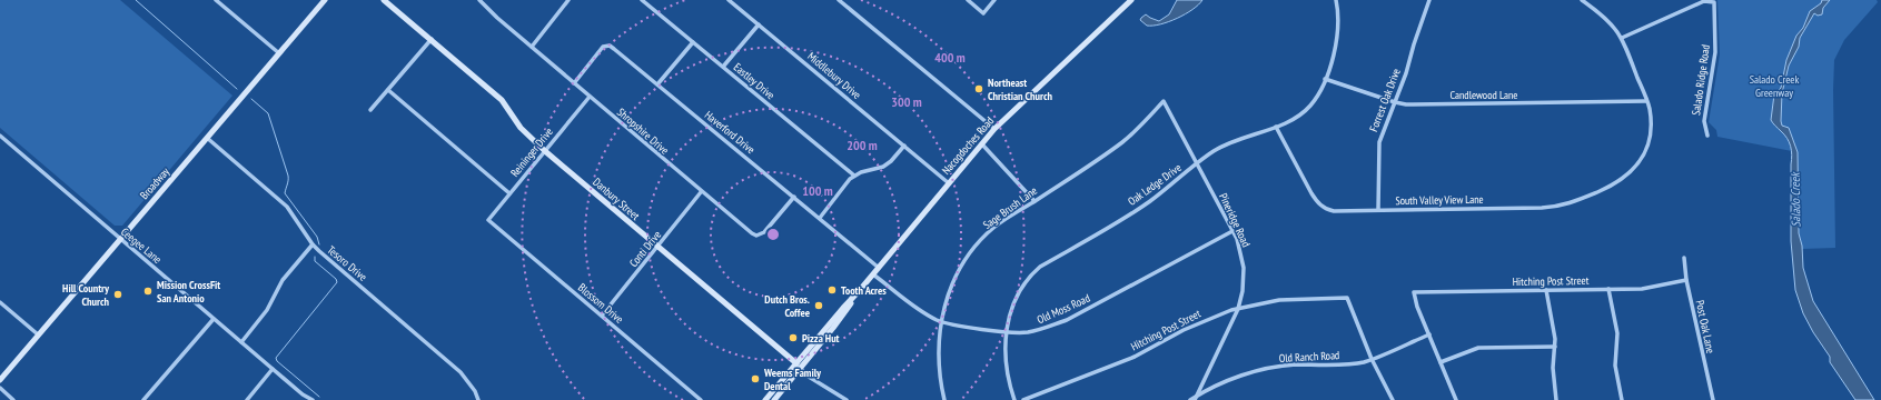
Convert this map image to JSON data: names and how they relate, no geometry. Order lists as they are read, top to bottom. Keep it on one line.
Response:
{"streets":{"main road":["Nacogdoches Road","Broadway","Danbury Street"],"street":["Middlebury Drive","Salado Ridge Road","Eastley Drive","Candlewood Lane","Forrest Oak Drive","Shropshire Drive","Haverford Drive","Reininger Drive","Oak Ledge Drive","South Valley View Lane","Sage Brush Lane","Pineridge Road","Ceegee Lane","Conti Drive","Tesoro Drive","Hitching Post Street","Blossom Drive","Old Moss Road","Post Oak Lane","Old Ranch Road"]},"crossings":[["Middlebury Drive","Nacogdoches Road"],["Candlewood Lane","Forrest Oak Drive"],["Candlewood Lane","Oak Ledge Drive"],["Candlewood Lane","South Valley View Lane"],["Forrest Oak Drive","South Valley View Lane"],["Shropshire Drive","Haverford Drive"],["Shropshire Drive","Reininger Drive"],["Shropshire Drive","Conti Drive"],["Haverford Drive","Nacogdoches Road"],["Nacogdoches Road","Danbury Street"],["Nacogdoches Road","Old Moss Road"],["Reininger Drive","Danbury Street"],["Reininger Drive","Blossom Drive"],["Broadway","Ceegee Lane"],["Broadway","Tesoro Drive"],["Oak Ledge Drive","South Valley View Lane"],["Oak Ledge Drive","Pineridge Road"],["Oak Ledge Drive","Old Moss Road"],["Danbury Street","Conti Drive"],["Sage Brush Lane","Pineridge Road"],["Sage Brush Lane","Old Moss Road"],["Pineridge Road","Hitching Post Street"],["Pineridge Road","Old Moss Road"],["Pineridge Road","Old Ranch Road"],["Conti Drive","Blossom Drive"],["Hitching Post Street","Post Oak Lane"],["Hitching Post Street","Old Ranch Road"]],"water":["Salado Creek"],"parks":["Salado Creek Greenway"],"places":["Northeast Christian Church","Tooth Acres","Mission CrossFit San Antonio","Hill Country Church","Dutch Bros. Coffee","Pizza Hut","Weems Family Dental"],"rings":["400 m","300 m","200 m","100 m"]}
